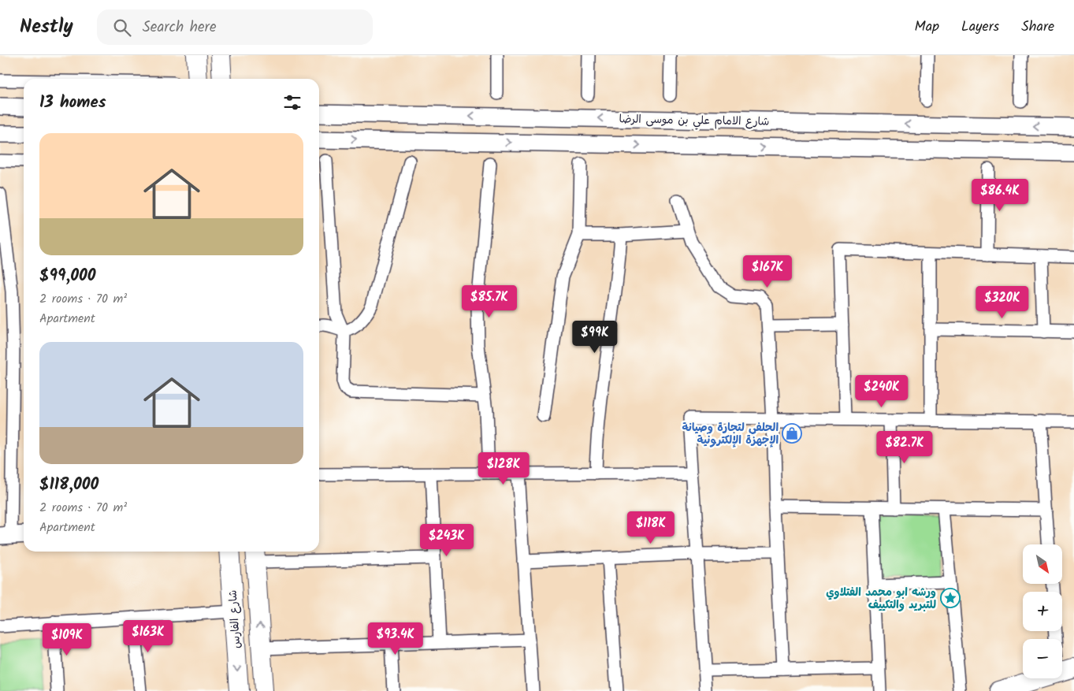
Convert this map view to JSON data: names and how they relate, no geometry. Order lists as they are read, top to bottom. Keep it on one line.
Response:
{"streets":{"main road":["شارع الامام علي بن موسى الرضا","شارع الفارس"]},"places":{"shop":["الحلفي لتجارة وصيانة الإجهزة الإلكترونية"],"place":["ورشه ابو محمد الفتلاوي للتبريد والتكييف"]},"north":"bottom right","page":{"header":"Nestly","search":"Search here","nav":["Map","Layers","Share"],"heading":"13 homes","list":[{"name":"$99,000","note":"2 rooms · 70 m² · Apartment"},{"name":"$118,000","note":"2 rooms · 70 m² · Apartment"}],"price":["$86.4K","$167K","$85.7K","$320K","$99K","$240K","$82.7K","$128K","$118K","$243K","$163K","$93.4K","$109K"],"map_buttons":["+","−"]}}
